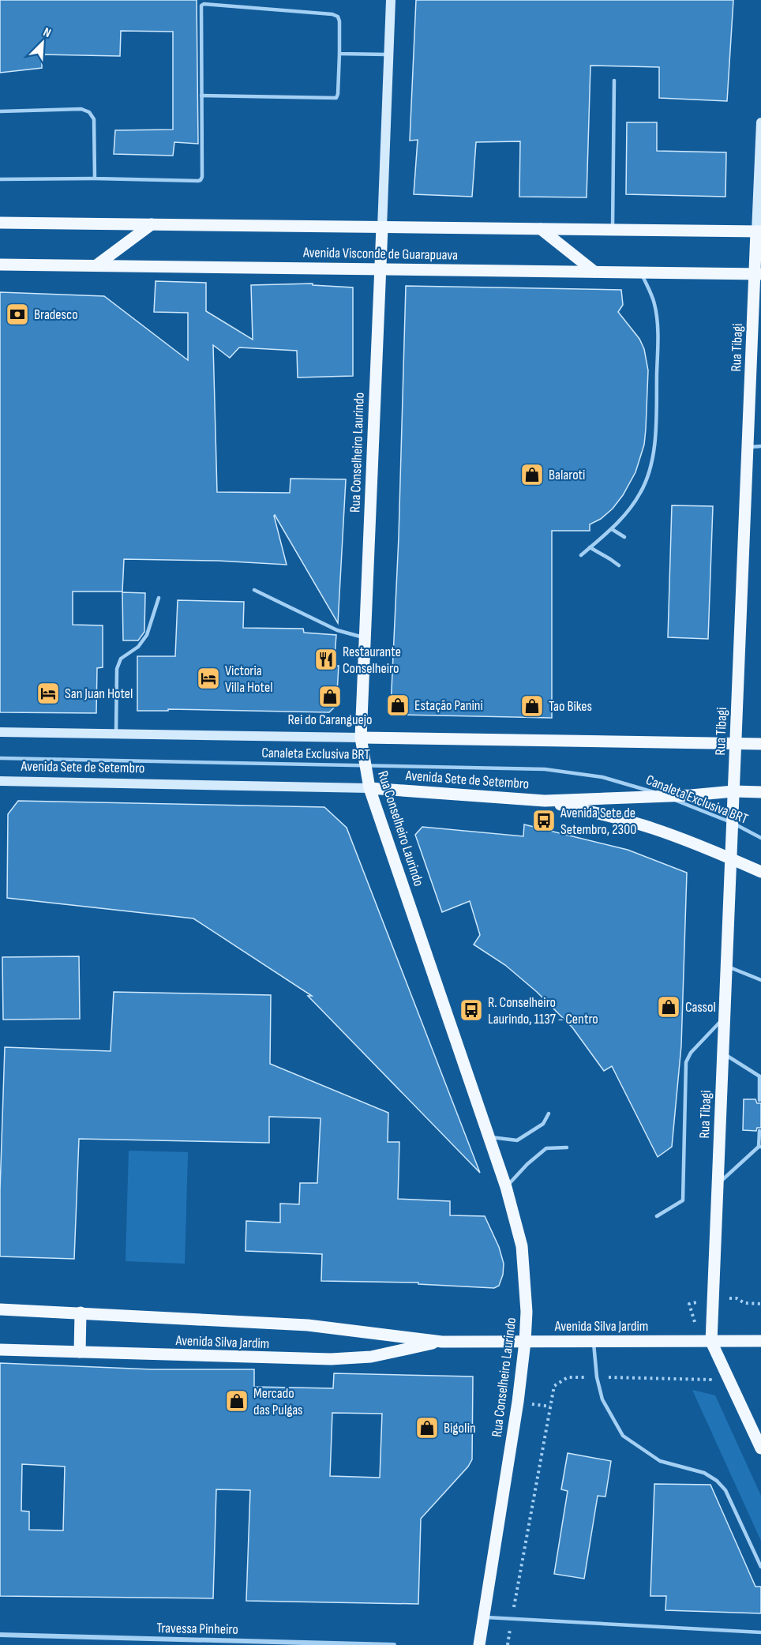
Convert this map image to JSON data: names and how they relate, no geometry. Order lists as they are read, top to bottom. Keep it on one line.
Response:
{"streets":{"main road":["Avenida Visconde de Guarapuava","Rua Tibagi","Rua Conselheiro Laurindo","Avenida Sete de Setembro","Avenida Silva Jardim"],"street":["Travessa Pinheiro"],"lane":["Canaleta Exclusiva BRT"]},"crossings":[["Avenida Visconde de Guarapuava","Rua Tibagi"],["Avenida Visconde de Guarapuava","Rua Conselheiro Laurindo"],["Rua Tibagi","Canaleta Exclusiva BRT"],["Rua Tibagi","Avenida Sete de Setembro"],["Rua Tibagi","Avenida Silva Jardim"],["Rua Conselheiro Laurindo","Canaleta Exclusiva BRT"],["Rua Conselheiro Laurindo","Avenida Sete de Setembro"],["Rua Conselheiro Laurindo","Avenida Silva Jardim"],["Canaleta Exclusiva BRT","Avenida Sete de Setembro"]],"places":{"bank":["Bradesco"],"shop":["Balaroti","Rei do Caranguejo","Estação Panini","Tao Bikes","Cassol","Mercado das Pulgas","Bigolin"],"restaurant":["Restaurante Conselheiro"],"hotel":["Victoria Villa Hotel","San Juan Hotel"],"bus stop":["Avenida Sete de Setembro, 2300","R. Conselheiro Laurindo, 1137 - Centro"]},"north":"top right"}
